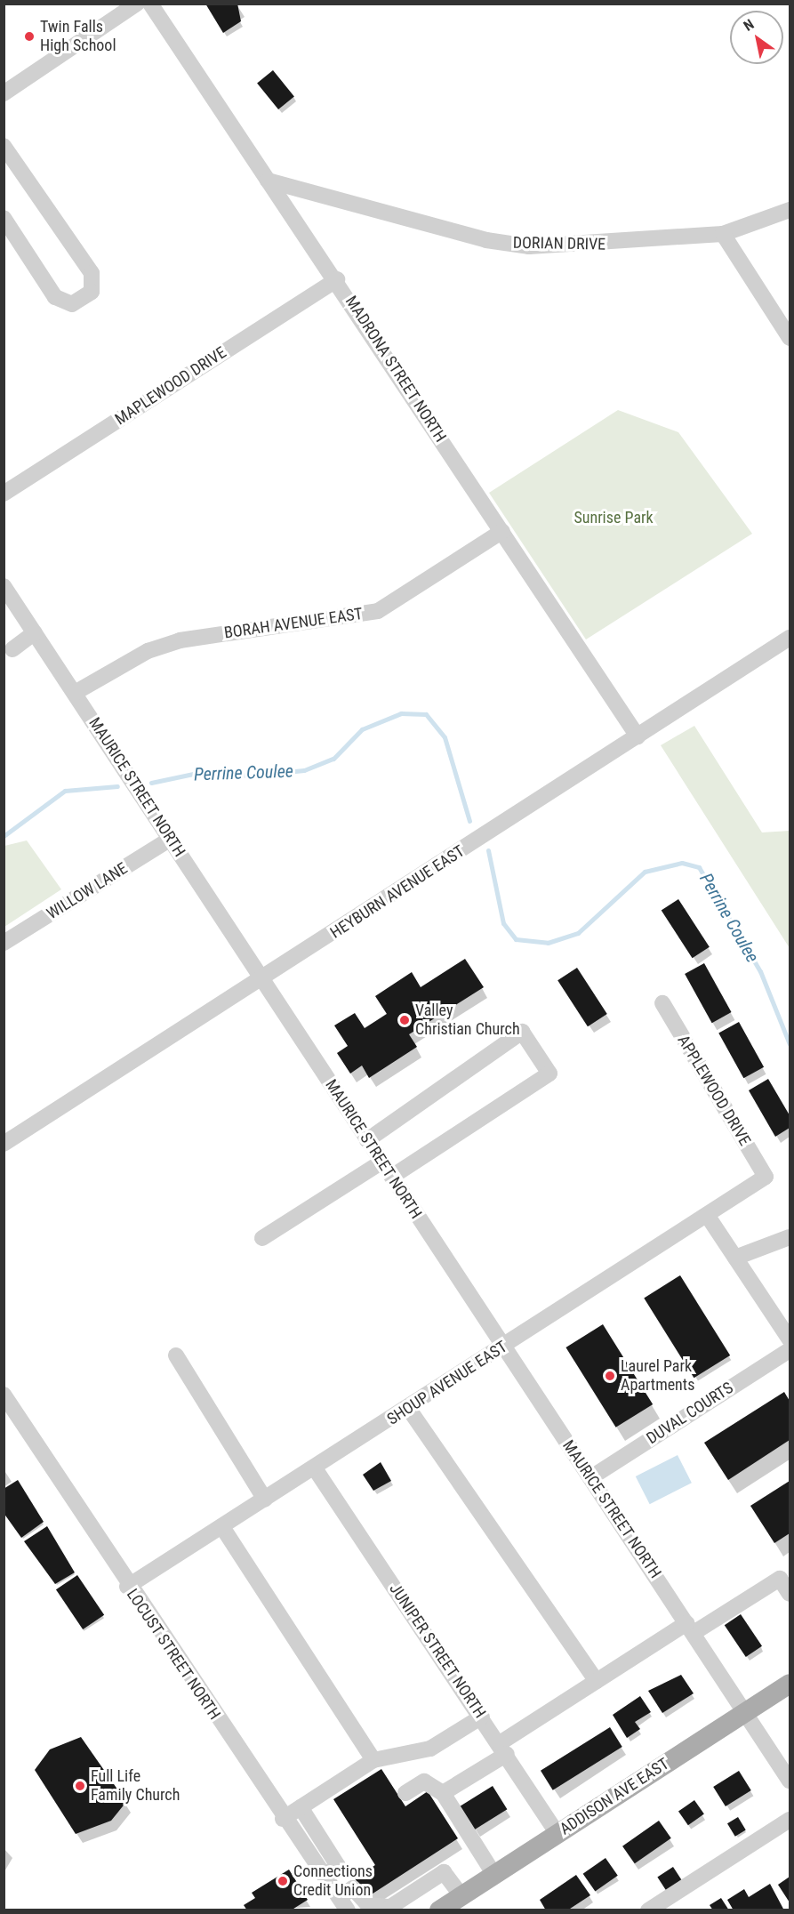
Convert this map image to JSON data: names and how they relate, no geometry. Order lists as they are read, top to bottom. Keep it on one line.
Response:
{"streets":{"main road":["ADDISON AVE EAST"],"street":["DORIAN DRIVE","MADRONA STREET NORTH","MAPLEWOOD DRIVE","BORAH AVENUE EAST","MAURICE STREET NORTH","WILLOW LANE","HEYBURN AVENUE EAST","APPLEWOOD DRIVE","SHOUP AVENUE EAST","DUVAL COURTS","JUNIPER STREET NORTH","LOCUST STREET NORTH"]},"crossings":[["DORIAN DRIVE","MADRONA STREET NORTH"],["MADRONA STREET NORTH","MAPLEWOOD DRIVE"],["MADRONA STREET NORTH","BORAH AVENUE EAST"],["MADRONA STREET NORTH","HEYBURN AVENUE EAST"],["BORAH AVENUE EAST","MAURICE STREET NORTH"],["MAURICE STREET NORTH","WILLOW LANE"],["MAURICE STREET NORTH","HEYBURN AVENUE EAST"],["MAURICE STREET NORTH","SHOUP AVENUE EAST"],["MAURICE STREET NORTH","DUVAL COURTS"],["MAURICE STREET NORTH","ADDISON AVE EAST"],["APPLEWOOD DRIVE","SHOUP AVENUE EAST"],["SHOUP AVENUE EAST","JUNIPER STREET NORTH"],["SHOUP AVENUE EAST","LOCUST STREET NORTH"],["JUNIPER STREET NORTH","ADDISON AVE EAST"]],"water":["Perrine Coulee"],"parks":["Sunrise Park"],"places":["Twin Falls High School","Valley Christian Church","Laurel Park Apartments","Full Life Family Church","Connections Credit Union"],"north":"top left"}
